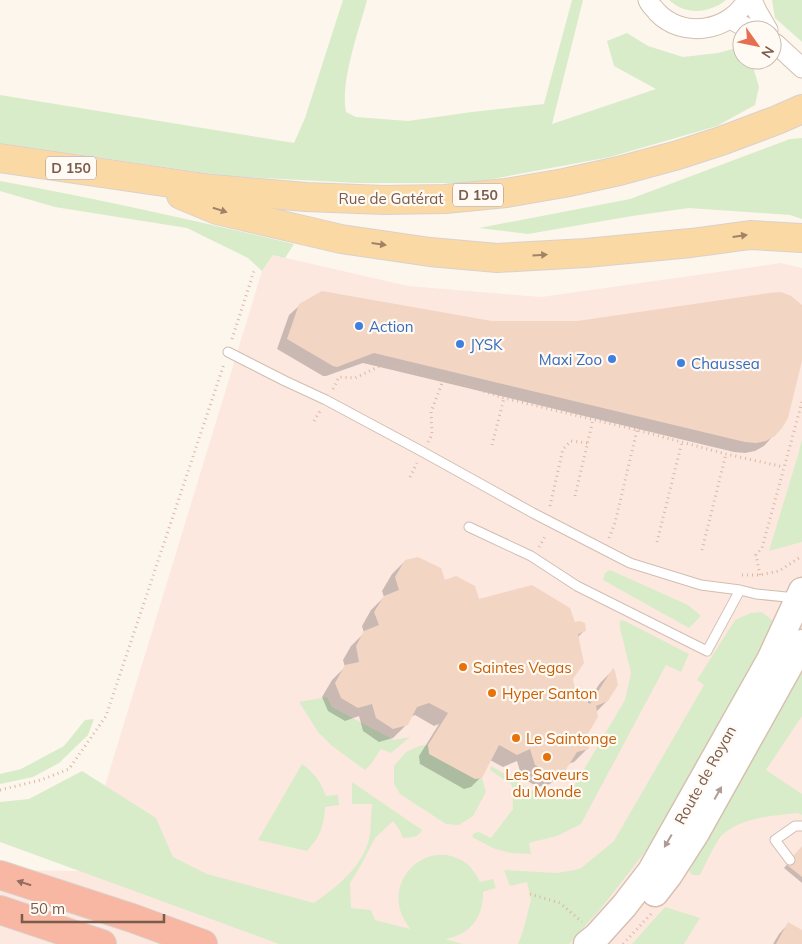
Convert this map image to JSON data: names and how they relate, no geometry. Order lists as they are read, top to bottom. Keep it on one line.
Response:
{"streets":{"main road":["D 150","Rue de Gatérat","Route de Royan"]},"places":["Action","JYSK","Maxi Zoo","Chaussea","Saintes Vegas","Hyper Santon","Le Saintonge","Les Saveurs du Monde"],"scale_bar":"50 m","north":"bottom right"}
